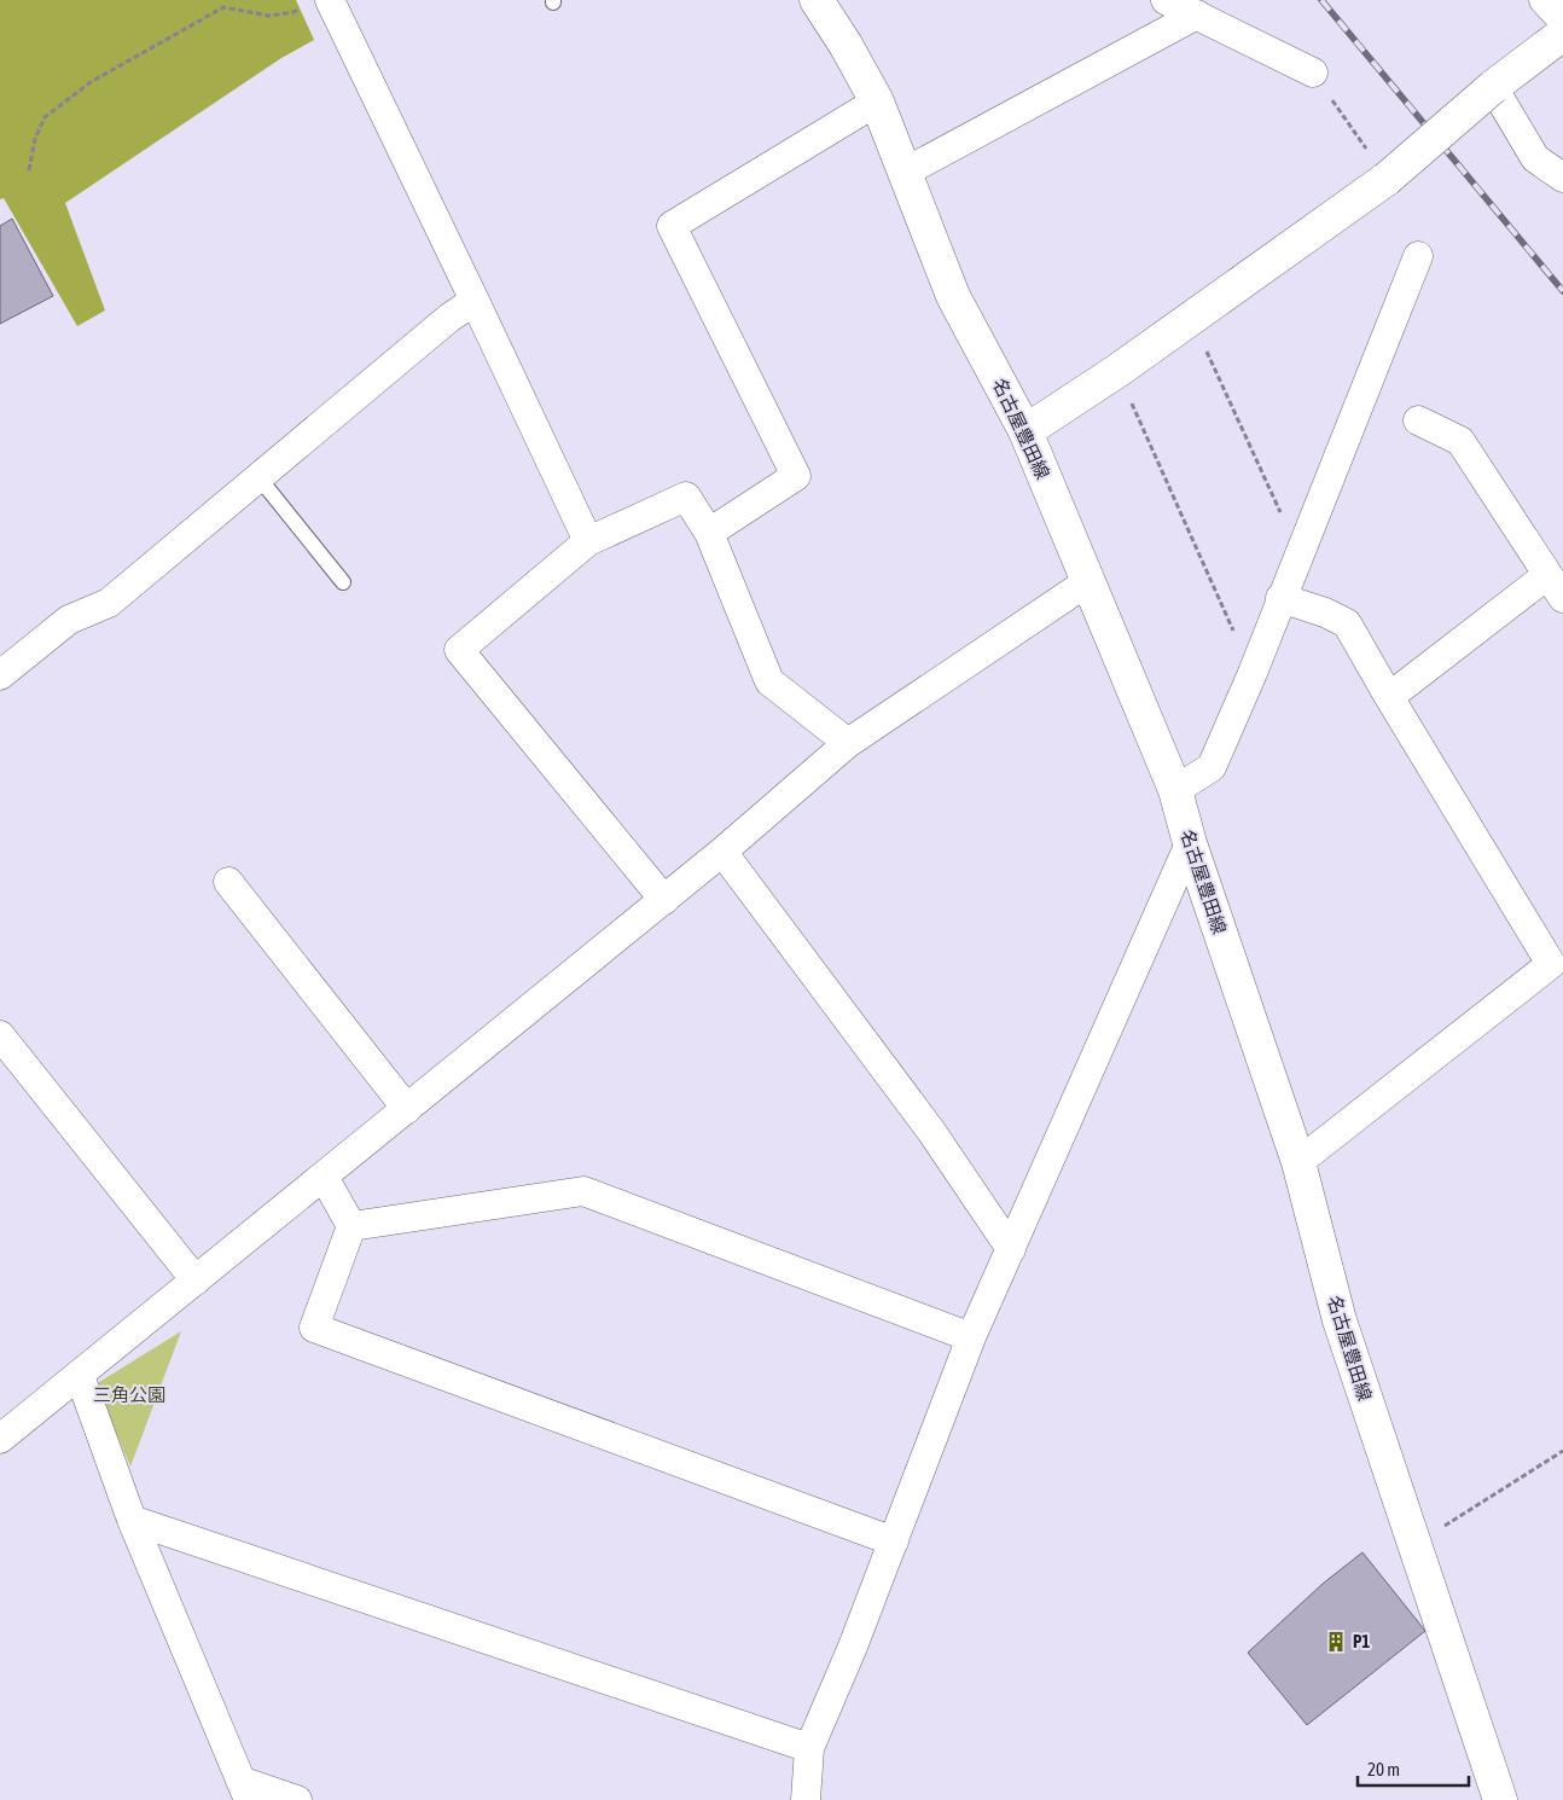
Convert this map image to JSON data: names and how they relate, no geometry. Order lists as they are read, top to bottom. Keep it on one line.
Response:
{"streets":{"main road":["名古屋豊田線"]},"parks":["三角公園"],"places":{"building":["P1"]},"scale_bar":"20 m"}
